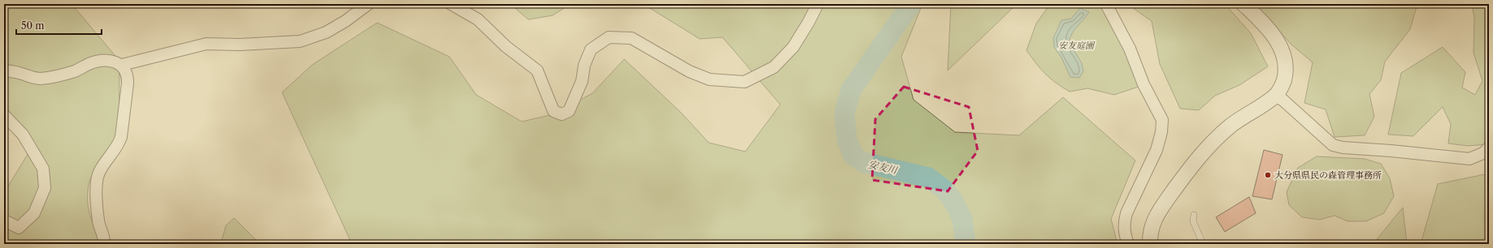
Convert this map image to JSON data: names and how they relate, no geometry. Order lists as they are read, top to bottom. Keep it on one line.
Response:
{"water":["安友川"],"parks":["安友庭園"],"places":["大分県県民の森管理事務所"],"scale_bar":"50 m"}
